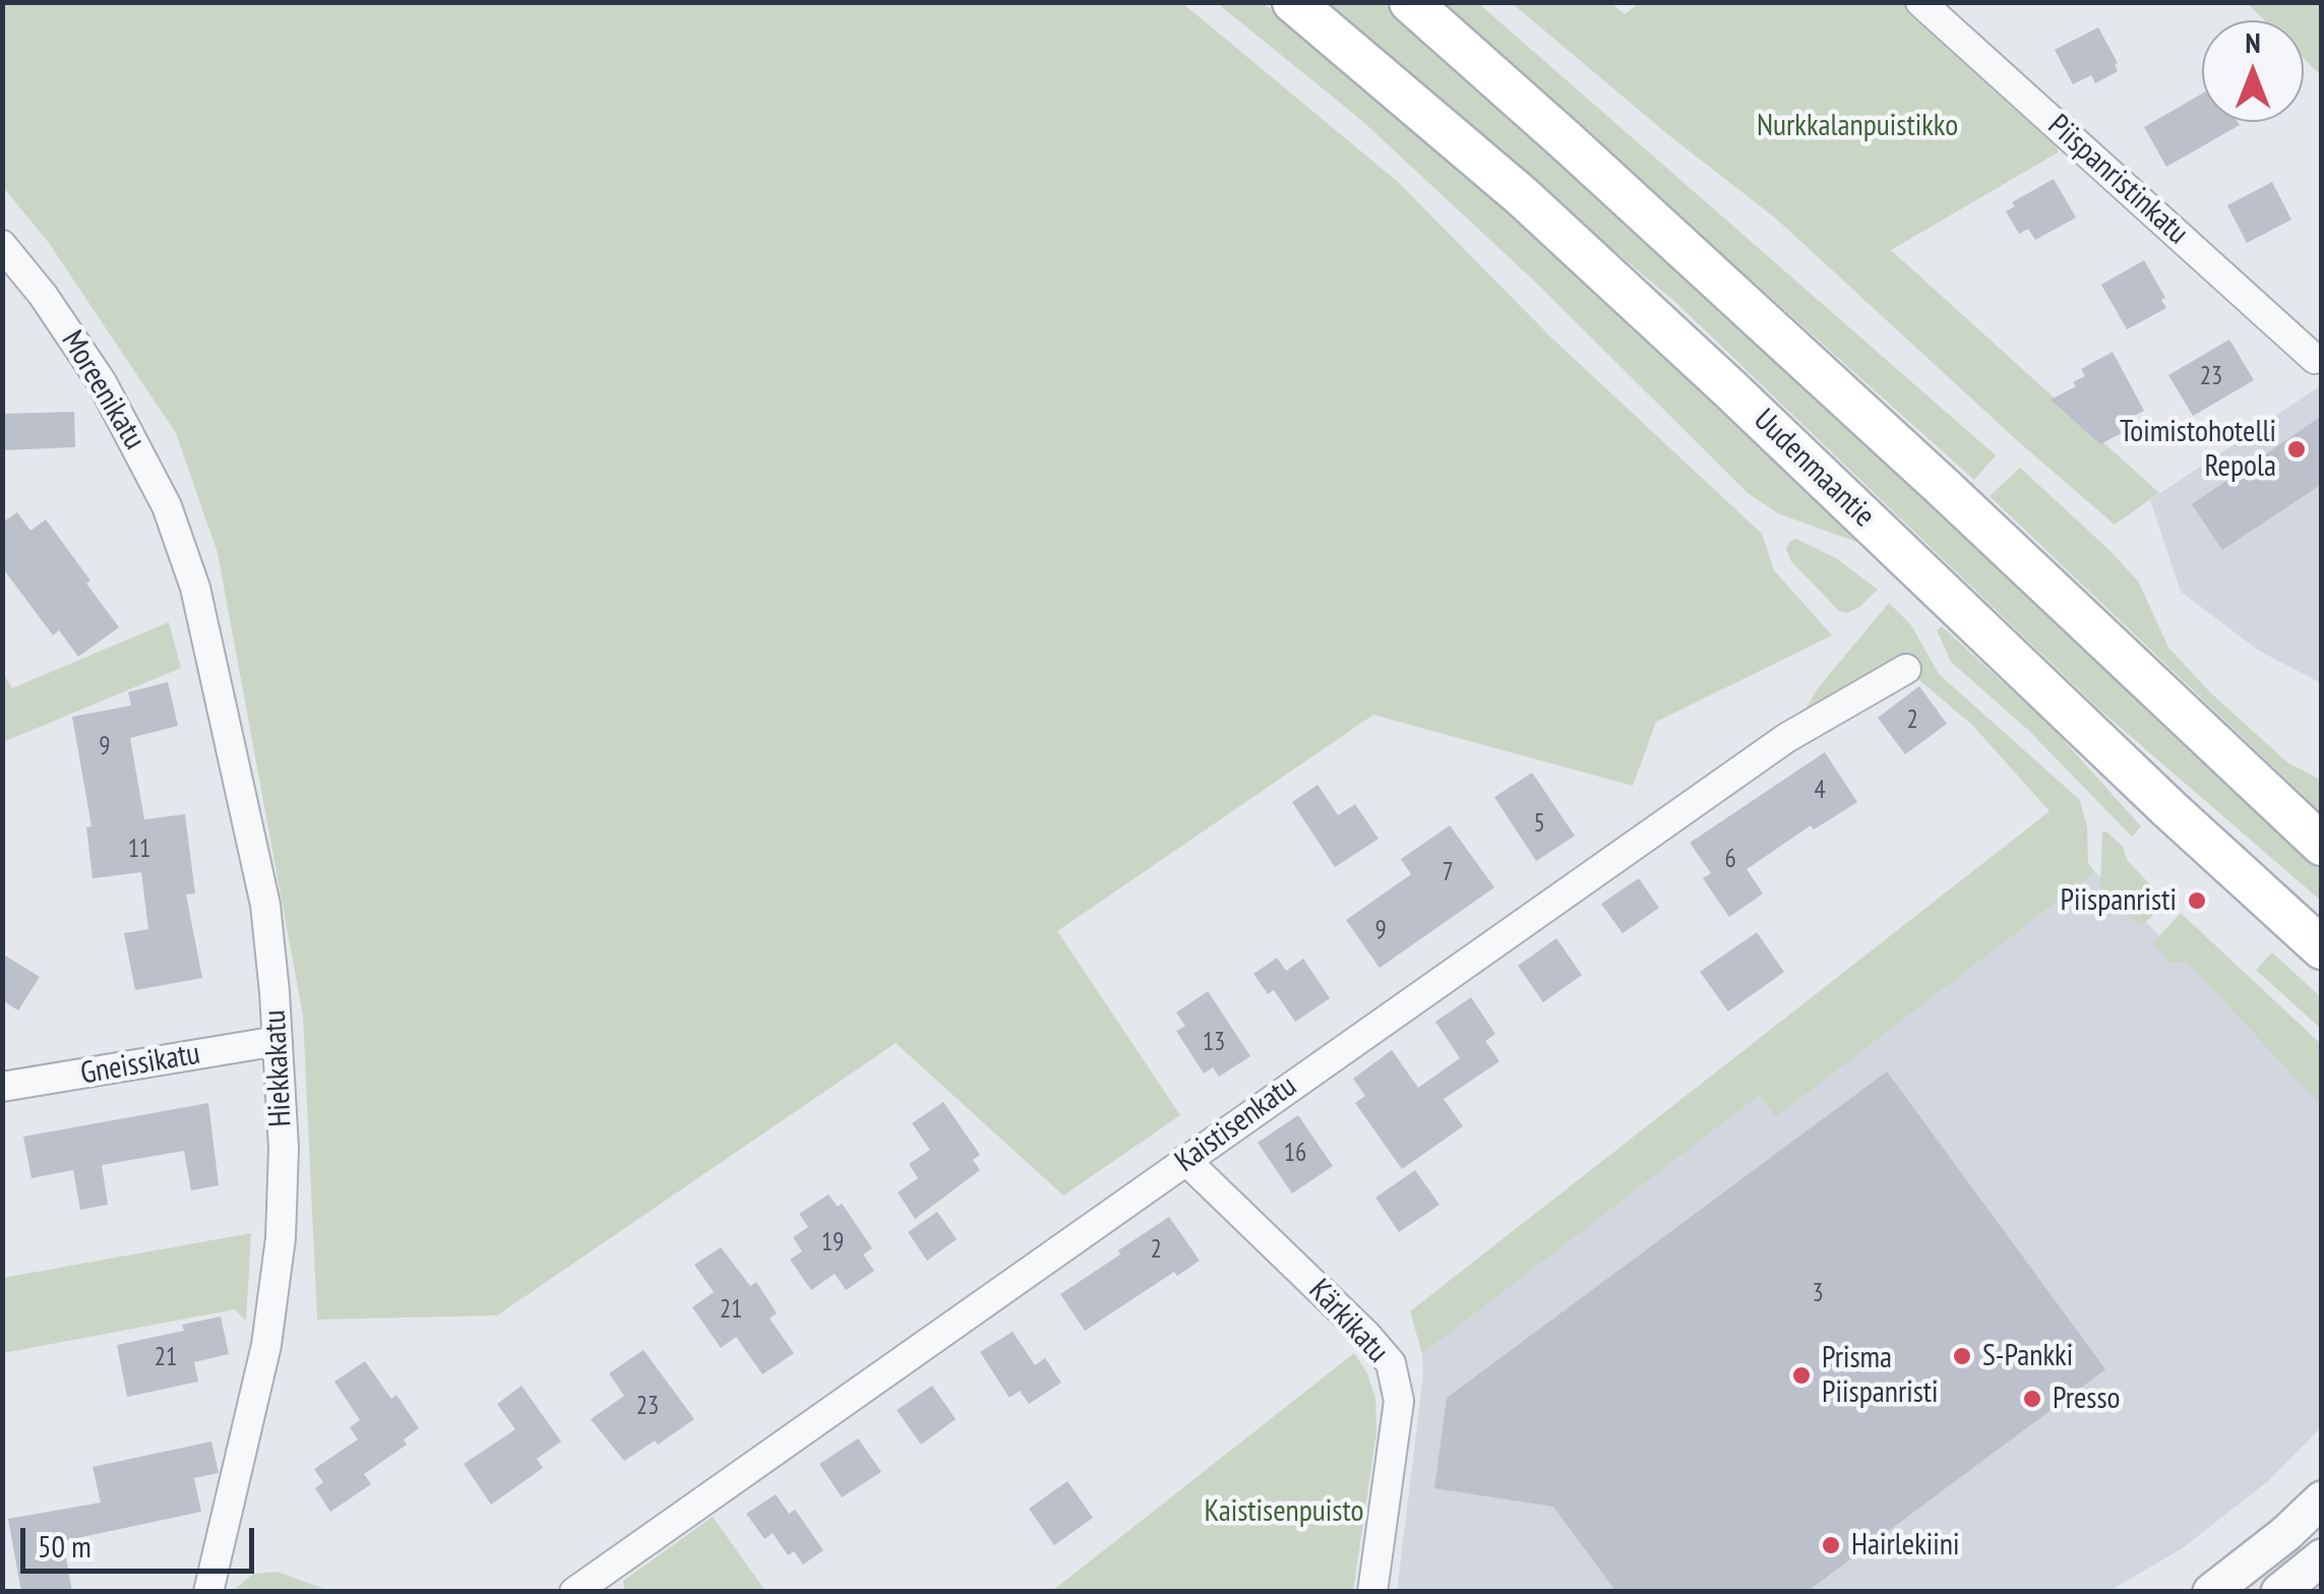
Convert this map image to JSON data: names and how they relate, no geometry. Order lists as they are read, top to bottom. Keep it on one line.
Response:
{"streets":{"main road":["Uudenmaantie"],"street":["Piispanristinkatu","Moreenikatu","Gneissikatu","Hiekkakatu","Kaistisenkatu","Kärkikatu"]},"crossings":[["Moreenikatu","Hiekkakatu"],["Gneissikatu","Hiekkakatu"],["Kaistisenkatu","Kärkikatu"]],"parks":["Nurkkalanpuistikko","Kaistisenpuisto"],"places":["Toimistohotelli Repola","Piispanristi","S-Pankki","Prisma Piispanristi","Presso","Hairlekiini"],"house_numbers":["23","2","9","4","5","11","6","7","9","13","16","19","2","3","21","21","23"],"scale_bar":"50 m","north":"top"}
